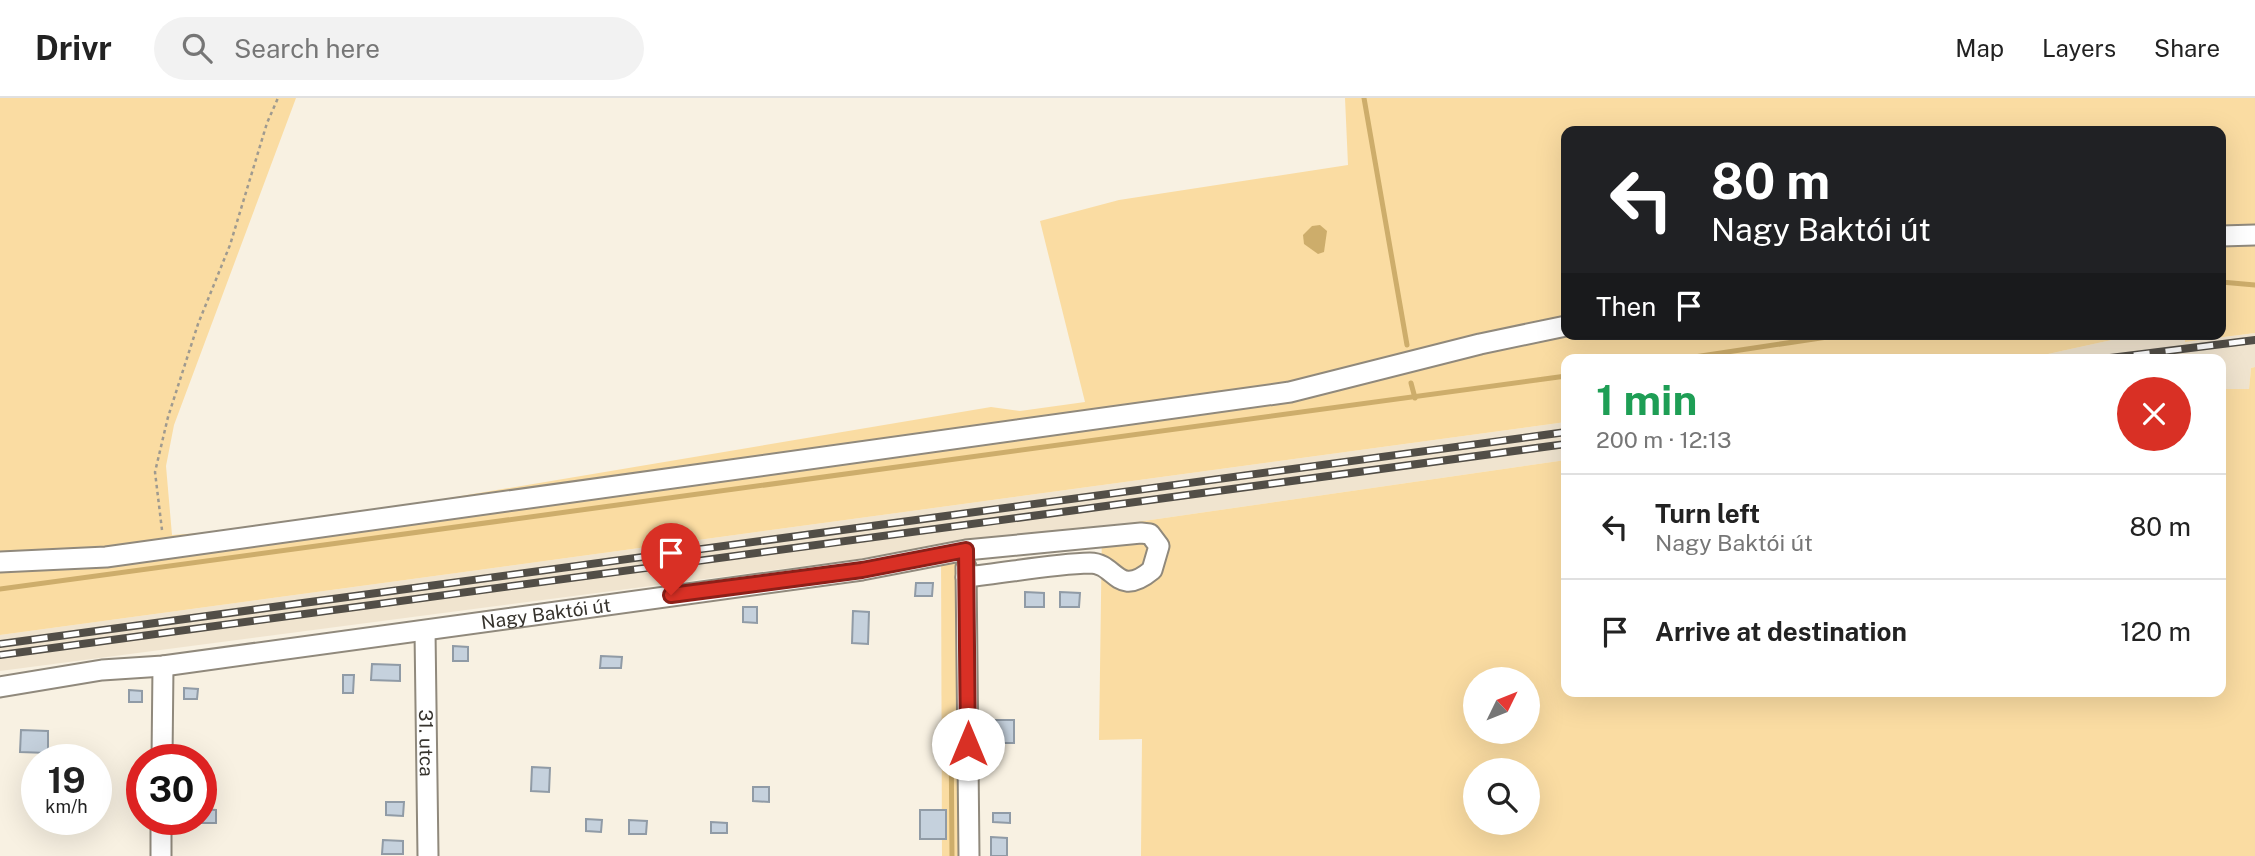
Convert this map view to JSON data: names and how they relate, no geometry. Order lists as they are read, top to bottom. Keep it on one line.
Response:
{"streets":{"street":["Nagy Baktói út","31. utca"]},"crossings":[["Nagy Baktói út","31. utca"]],"north":"top right","page":{"header":"Drivr","search":"Search here","nav":["Map","Layers","Share"],"turn":["80 m","Nagy Baktói út"],"then":"Then","heading":["1 min","200 m · 12:13"],"list":[{"name":"Turn left","note":"Nagy Baktói út","value":"80 m"},{"name":"Arrive at destination","value":"120 m"}],"speed":"19 km/h","limit":"30"}}
